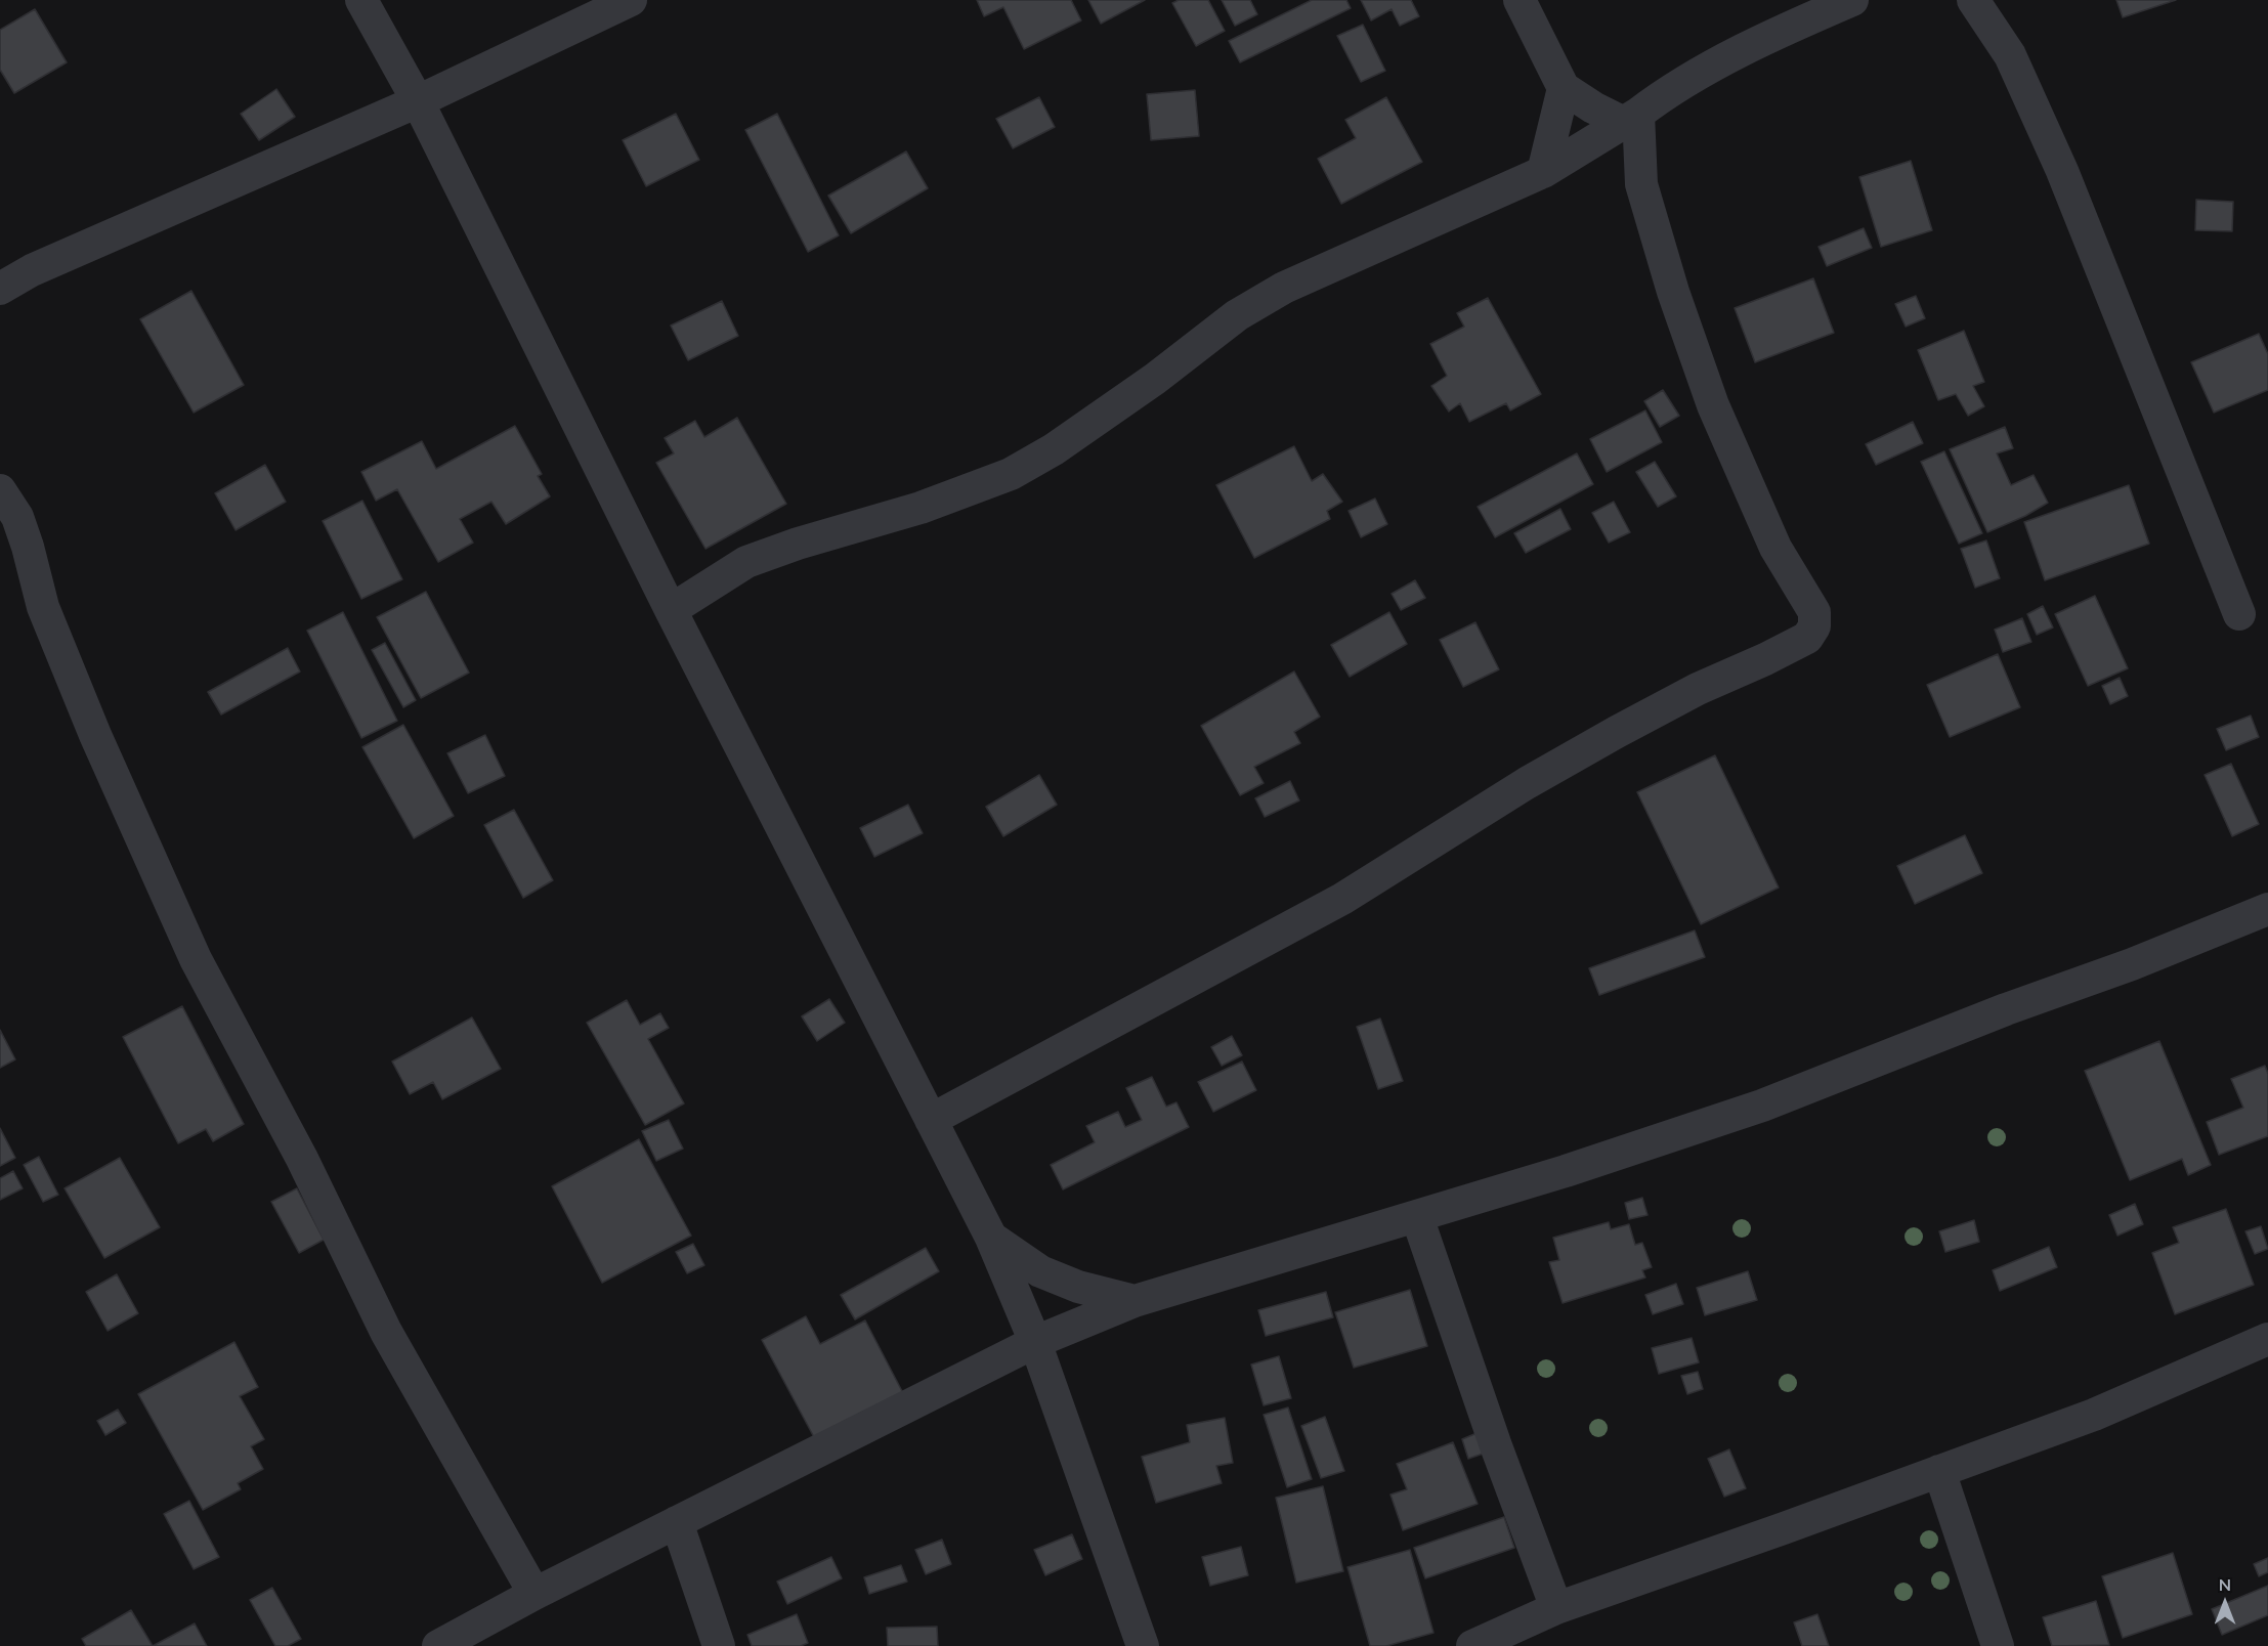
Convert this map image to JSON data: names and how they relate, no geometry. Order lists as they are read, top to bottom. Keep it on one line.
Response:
{"north":"top"}
